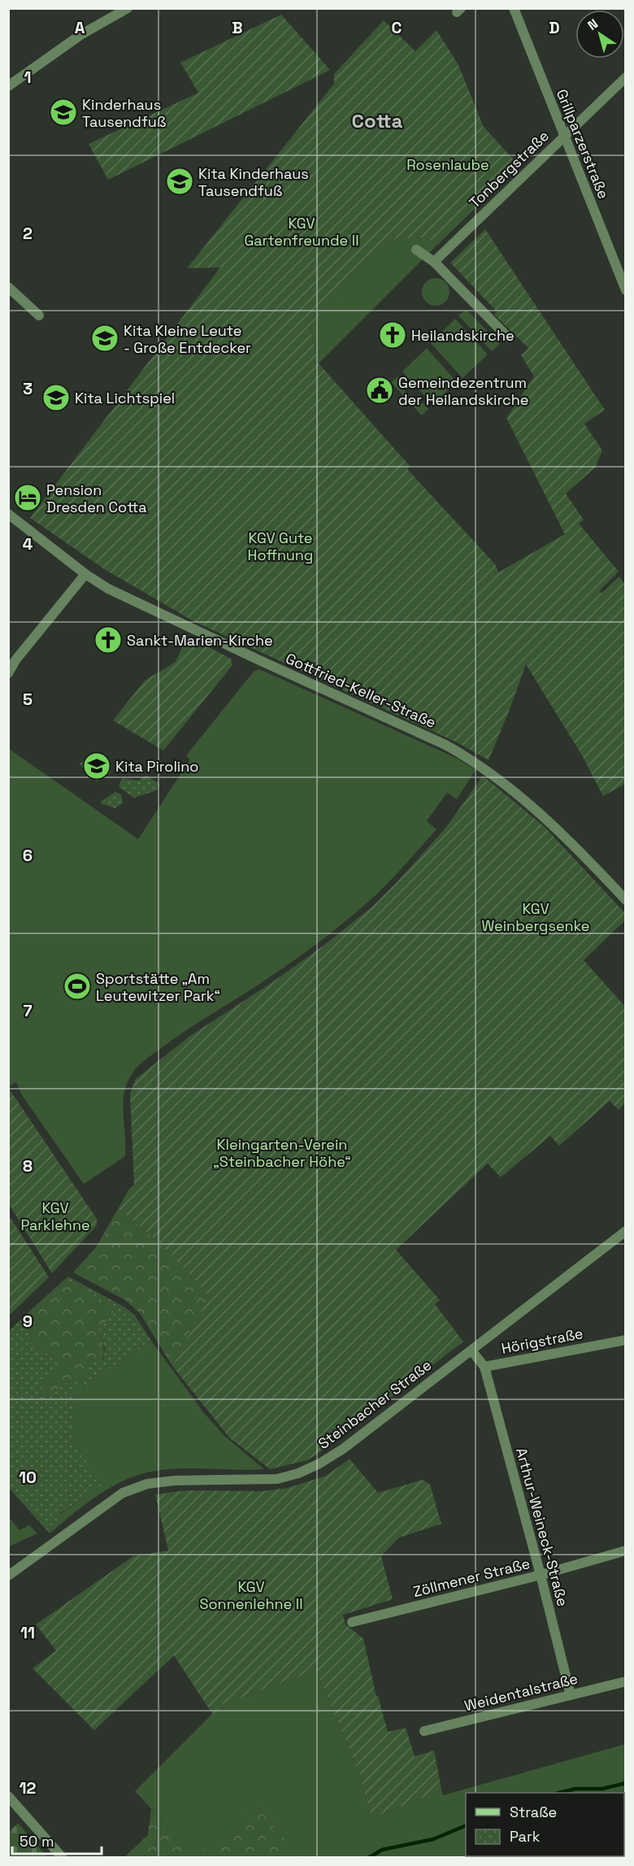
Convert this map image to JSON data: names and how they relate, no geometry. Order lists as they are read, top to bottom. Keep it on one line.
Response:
{"streets":{"street":["Grillparzerstraße","Tonbergstraße","Gottfried-Keller-Straße","Hörigstraße","Steinbacher Straße","Arthur-Weineck-Straße","Zöllmener Straße","Weidentalstraße"]},"crossings":[["Grillparzerstraße","Tonbergstraße"],["Hörigstraße","Steinbacher Straße"],["Hörigstraße","Arthur-Weineck-Straße"],["Arthur-Weineck-Straße","Zöllmener Straße"],["Arthur-Weineck-Straße","Weidentalstraße"]],"districts":["Cotta"],"parks":["Rosenlaube","KGV Gartenfreunde II","KGV Gute Hoffnung","KGV Weinbergsenke","Kleingarten-Verein „Steinbacher Höhe“","KGV Parklehne","KGV Sonnenlehne II"],"places":{"school or university":["Kinderhaus Tausendfuß","Kita Kinderhaus Tausendfuß","Kita Kleine Leute - Große Entdecker","Kita Lichtspiel","Kita Pirolino"],"church":["Heilandskirche","Sankt-Marien-Kirche"],"public building":["Gemeindezentrum der Heilandskirche"],"hotel":["Pension Dresden Cotta"],"sports":["Sportstätte „Am Leutewitzer Park“"]},"legend":["Straße","Park"],"scale_bar":"50 m","north":"top left","grid":{"columns":["A","B","C","D"],"rows":["1","2","3","4","5","6","7","8","9","10","11","12"]}}
